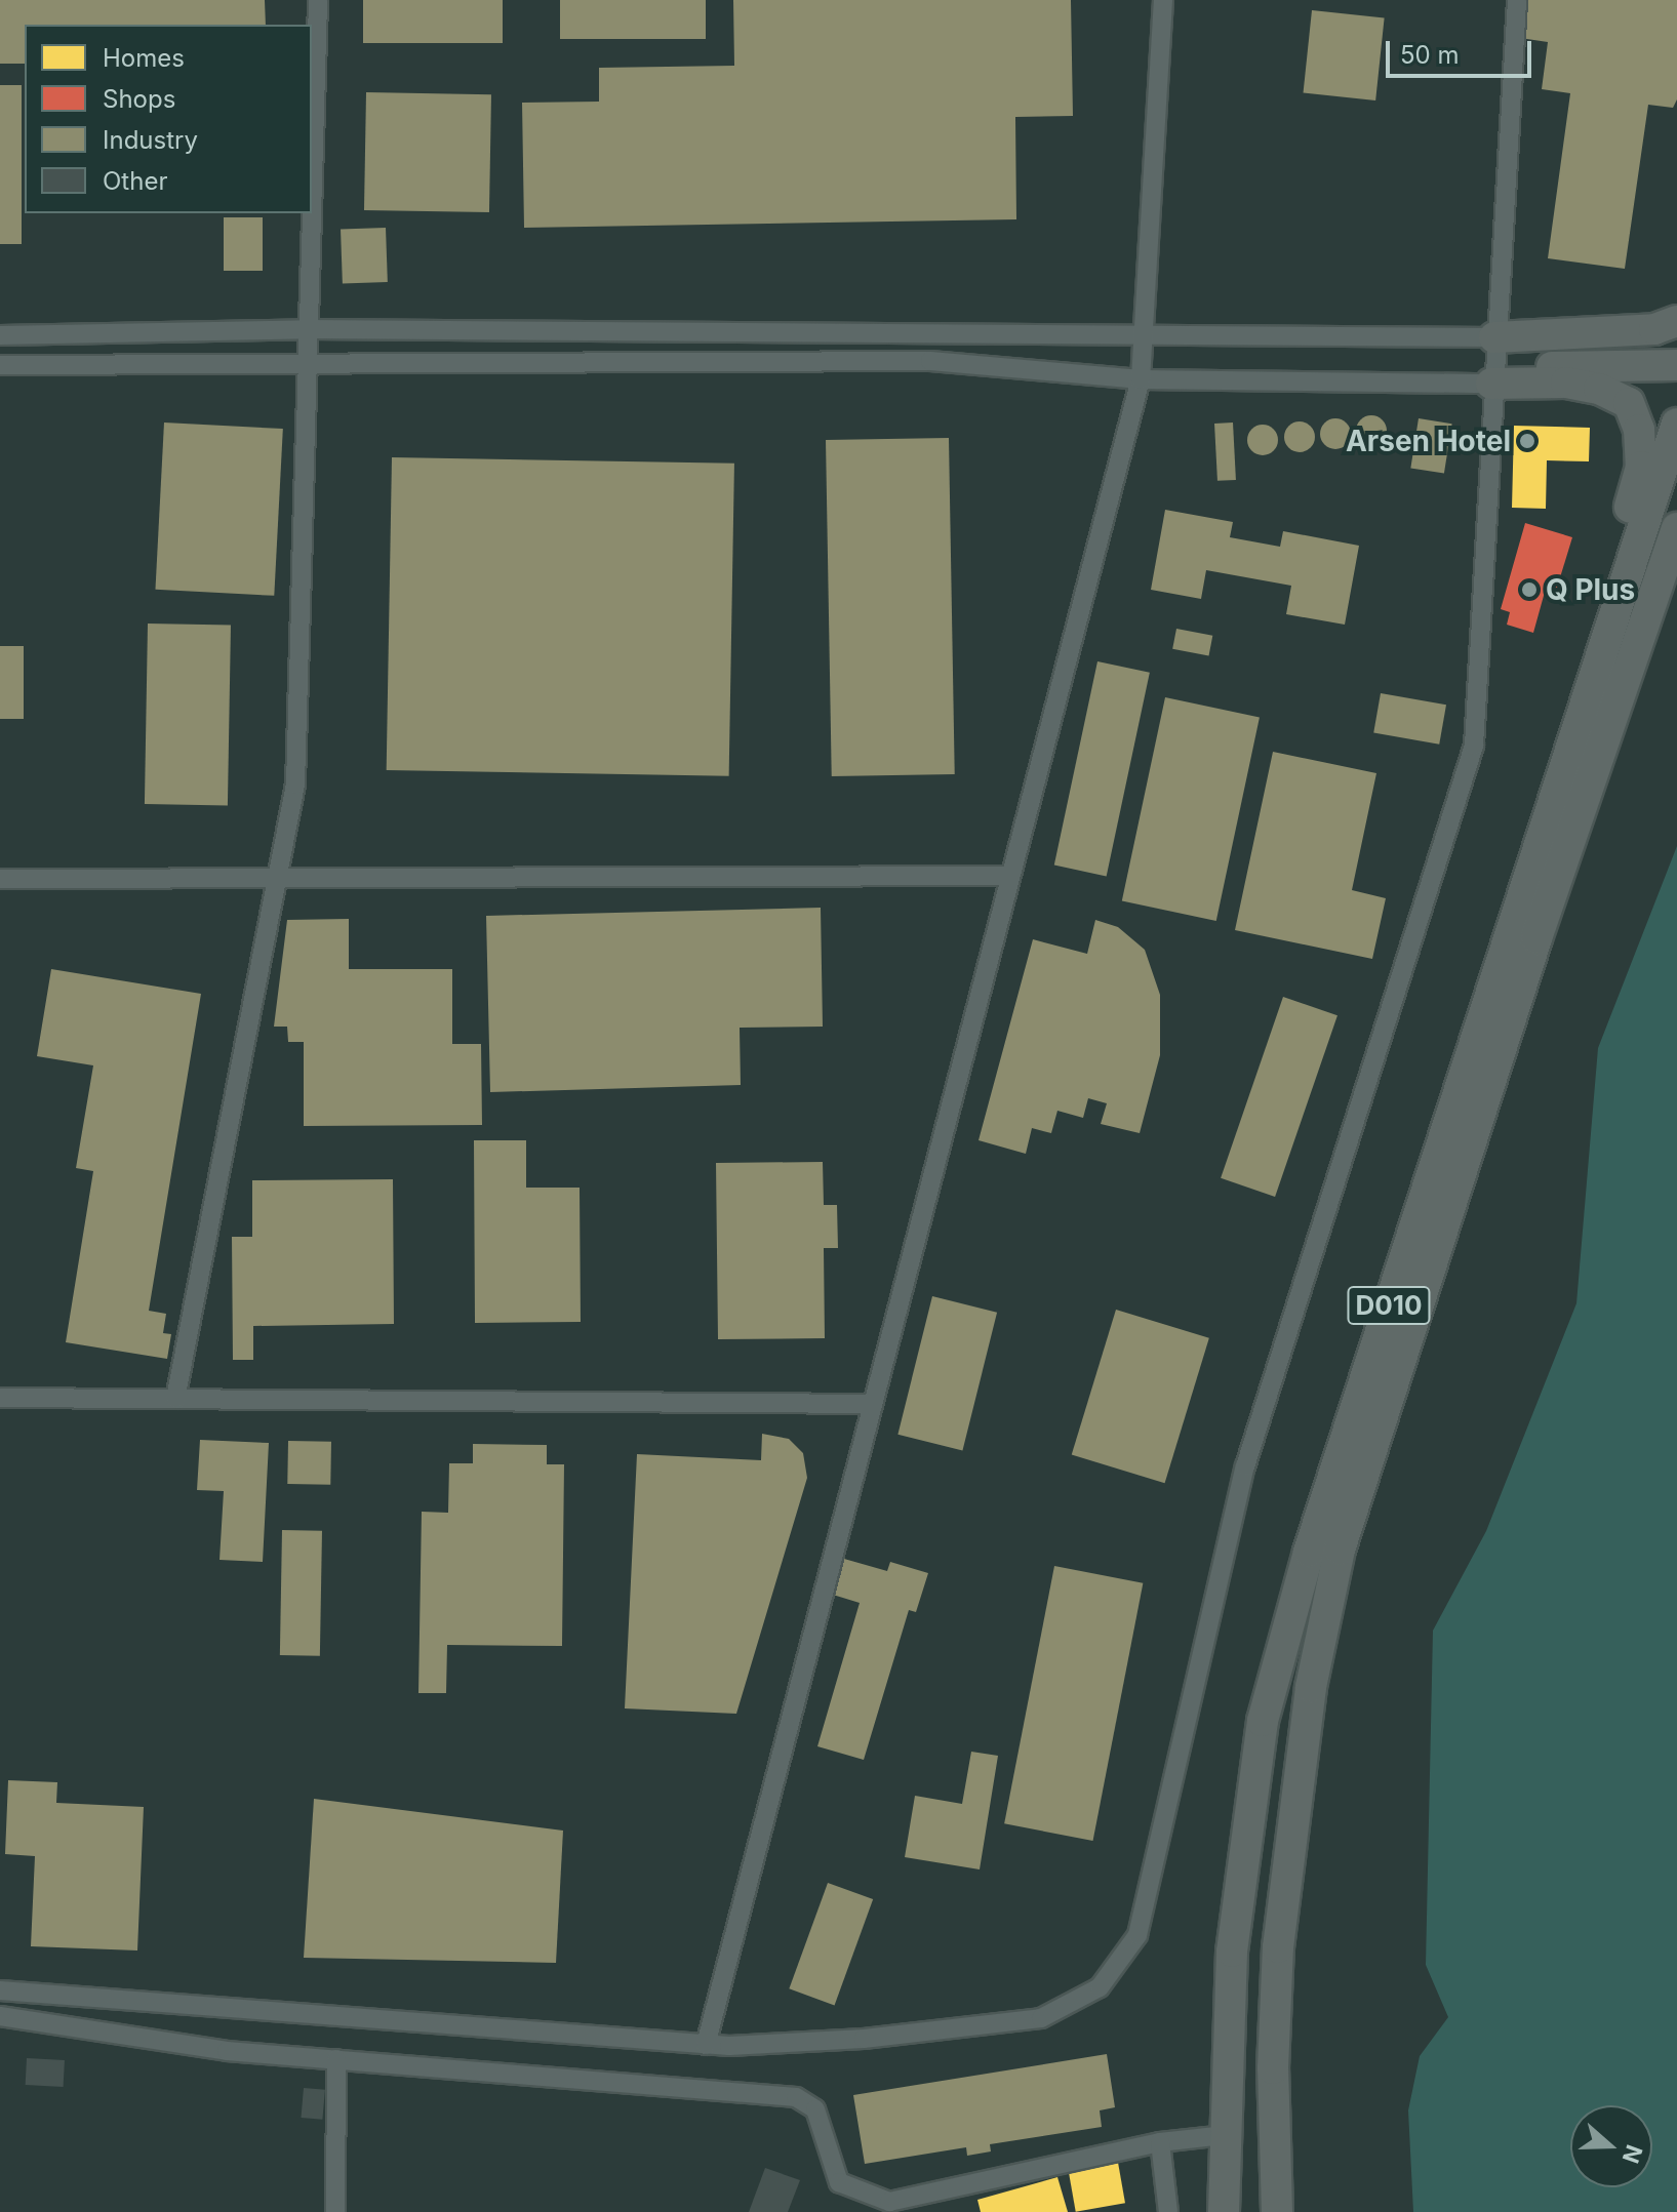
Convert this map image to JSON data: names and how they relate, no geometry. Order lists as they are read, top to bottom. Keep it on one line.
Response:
{"streets":{"highway":["D010"]},"places":["Arsen Hotel","Q Plus"],"legend":["Homes","Shops","Industry","Other"],"scale_bar":"50 m","north":"right"}
